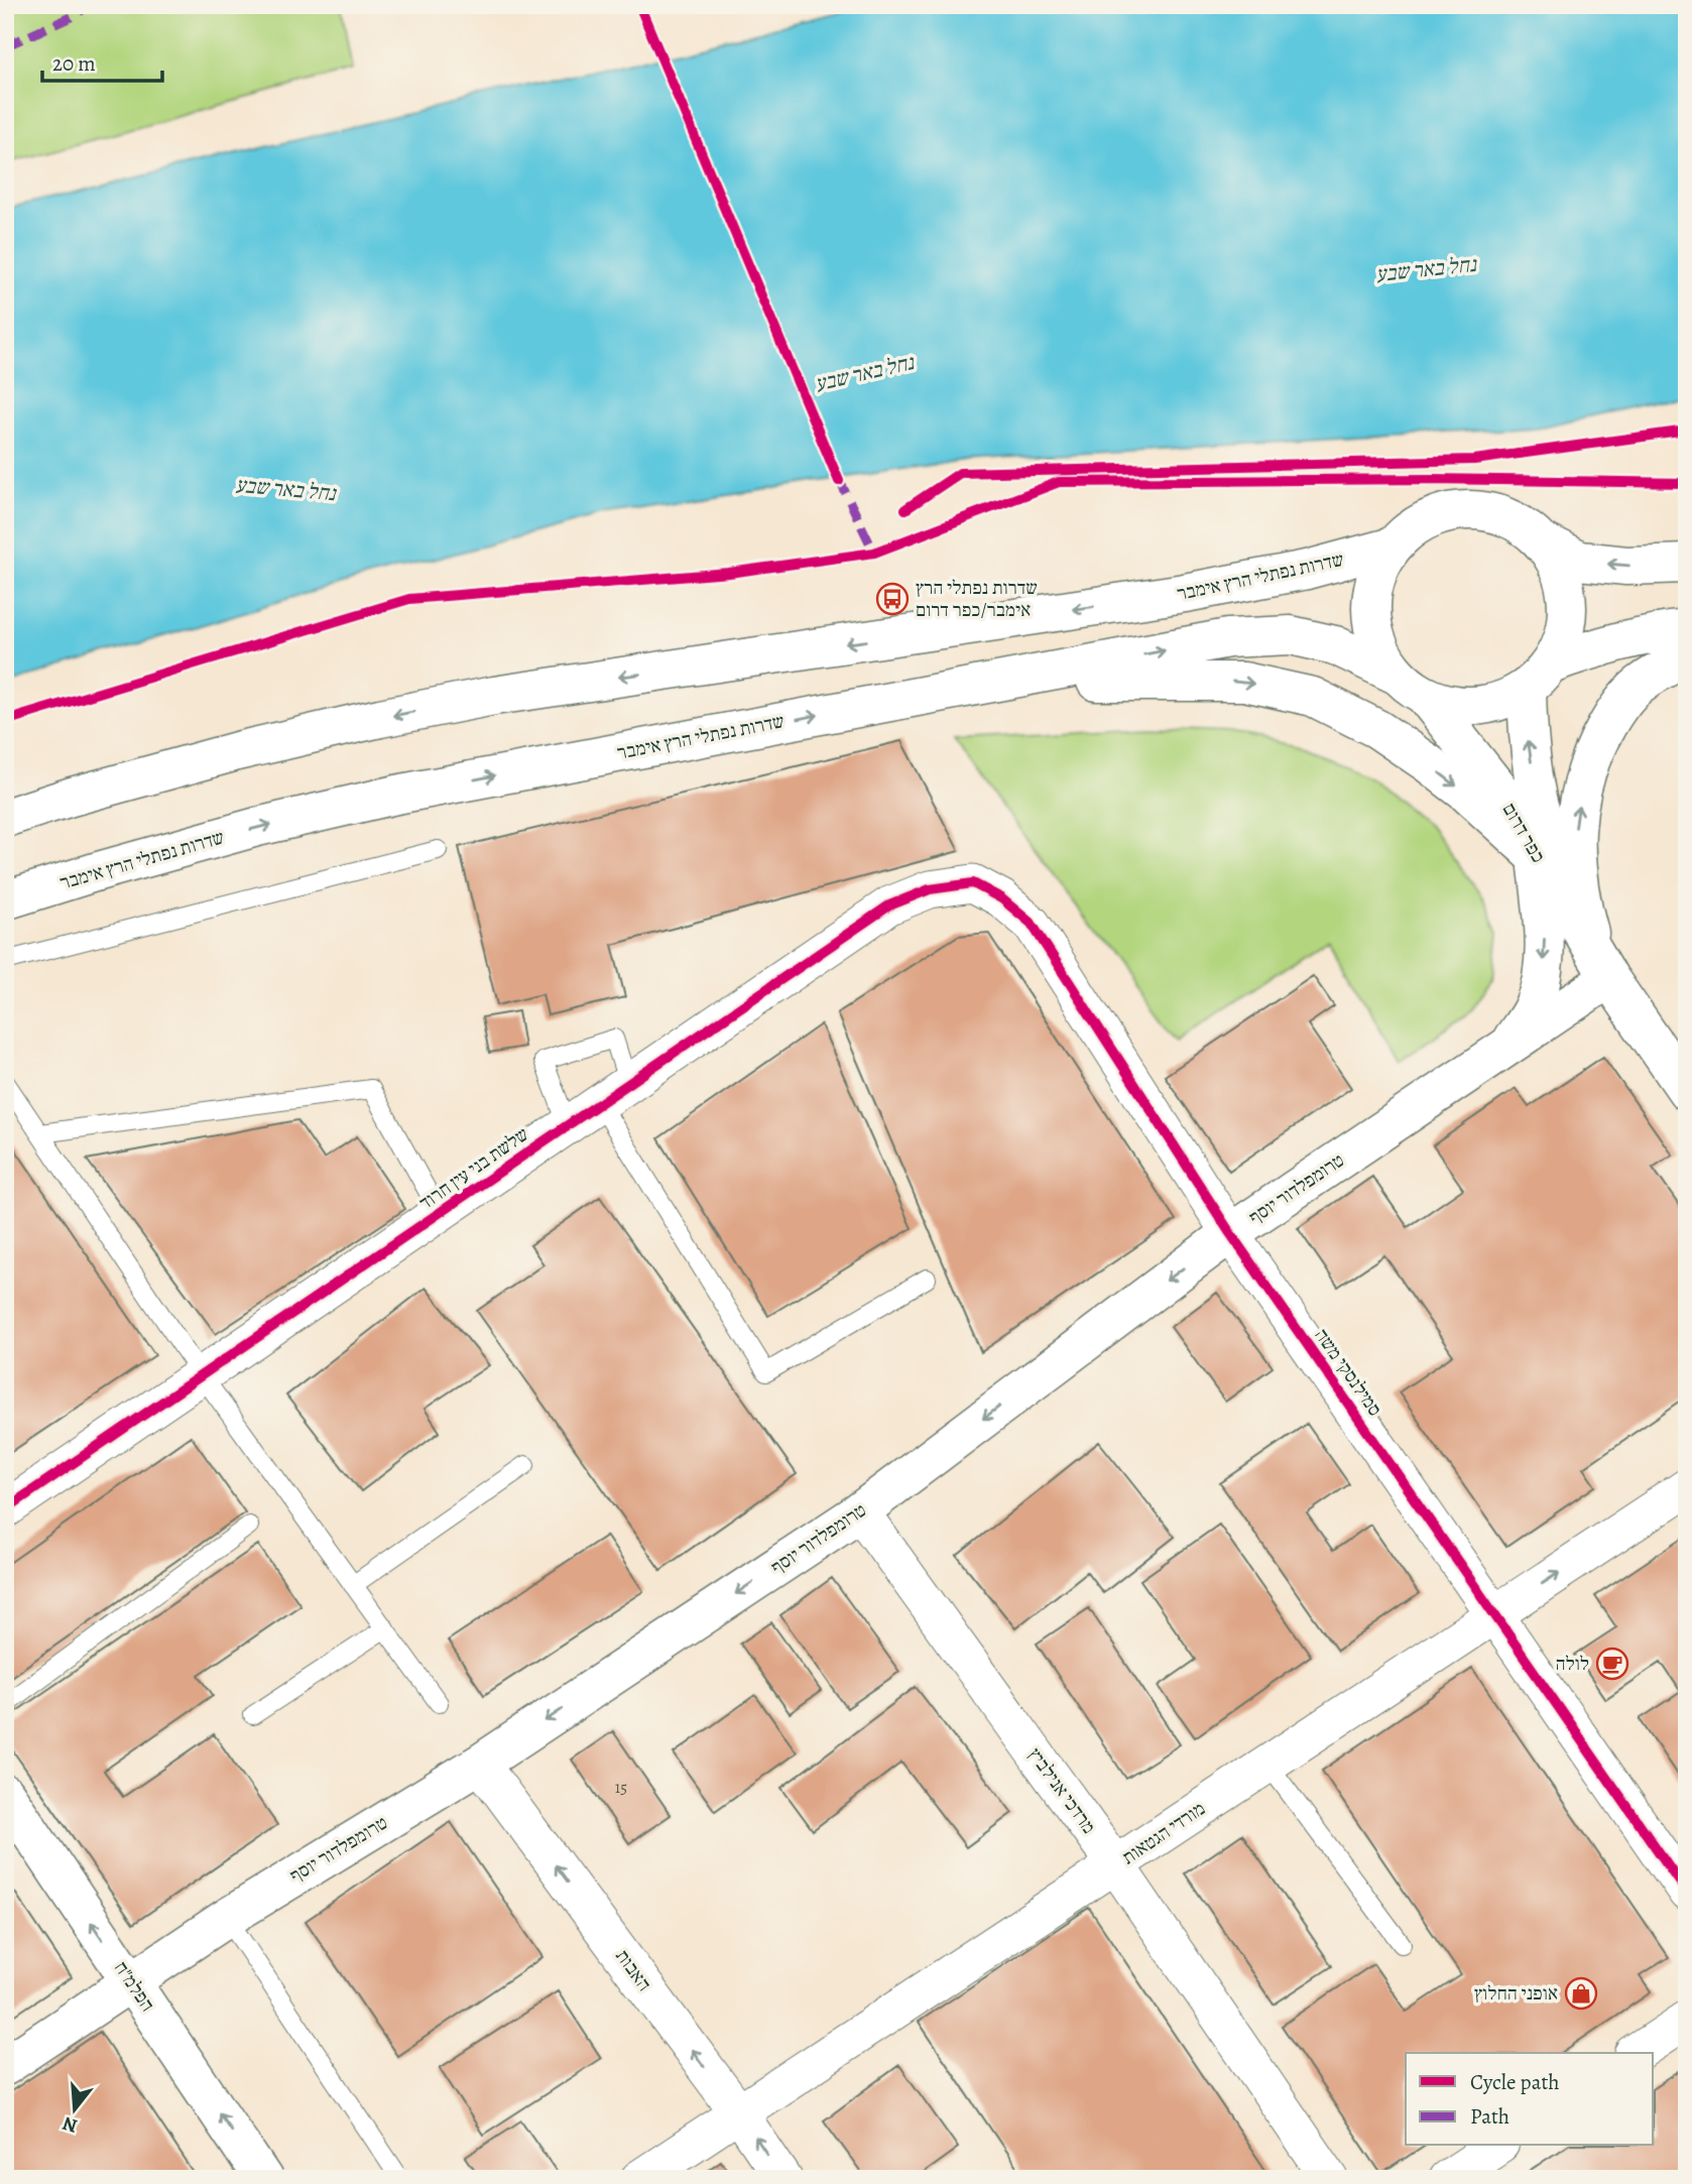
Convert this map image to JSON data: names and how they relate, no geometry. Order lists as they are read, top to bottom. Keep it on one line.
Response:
{"streets":{"main road":["שדרות נפתלי הרץ אימבר","כפר דרום","טרומפלדור יוסף","הפלמ\"ח"],"street":["שלשת בני עין חרוד","סמילנסקי משה","מרדכי אנילביץ","מורדי הגטאות","האבות"]},"crossings":[["שדרות נפתלי הרץ אימבר","כפר דרום"],["כפר דרום","טרומפלדור יוסף"],["שלשת בני עין חרוד","סמילנסקי משה"],["טרומפלדור יוסף","סמילנסקי משה"],["טרומפלדור יוסף","מרדכי אנילביץ"],["טרומפלדור יוסף","האבות"],["טרומפלדור יוסף","הפלמ\"ח"],["סמילנסקי משה","מורדי הגטאות"],["מרדכי אנילביץ","מורדי הגטאות"],["מורדי הגטאות","האבות"]],"one_way":["טרומפלדור יוסף","האבות","הפלמ\"ח"],"water":["נחל באר שבע"],"places":{"bus stop":["שדרות נפתלי הרץ אימבר/כפר דרום"],"cafe":["לולה"],"shop":["אופני החלוץ"]},"house_numbers":["15"],"legend":["Cycle path","Path"],"scale_bar":"20 m","north":"bottom"}
